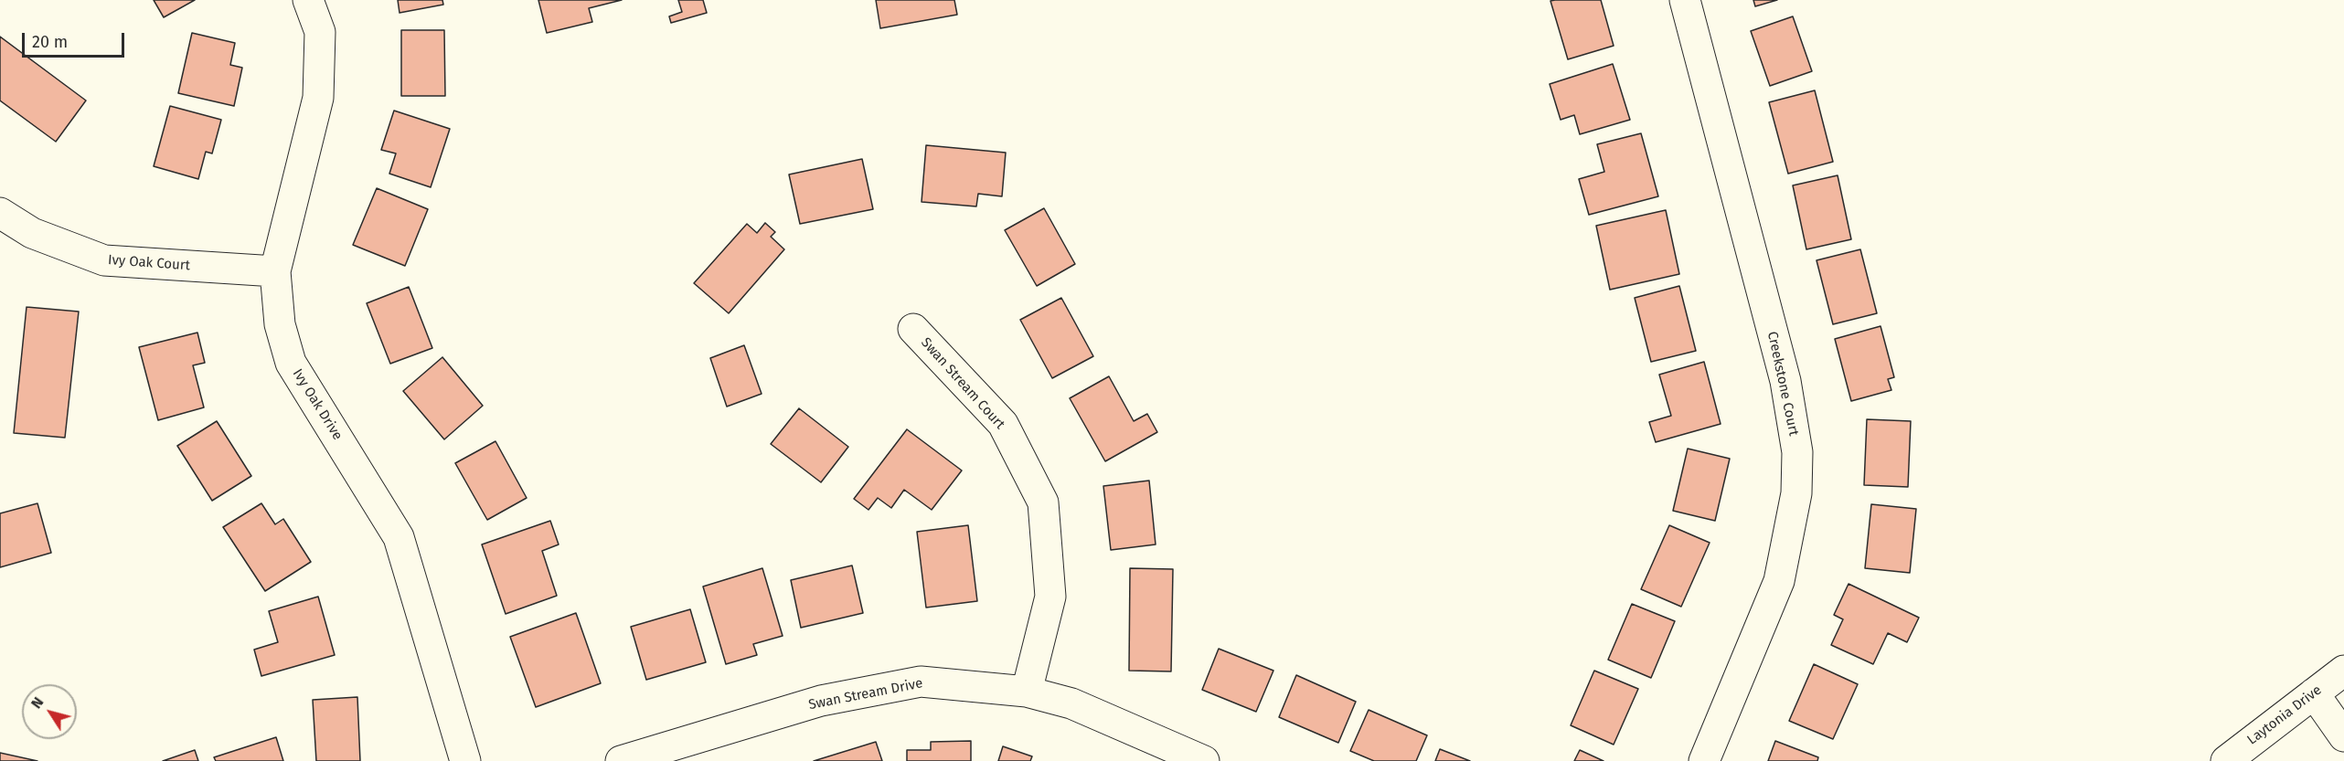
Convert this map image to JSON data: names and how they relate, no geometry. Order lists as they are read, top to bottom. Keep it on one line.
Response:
{"streets":{"street":["Ivy Oak Court","Swan Stream Court","Creekstone Court","Ivy Oak Drive","Swan Stream Drive","Laytonia Drive"]},"crossings":[["Ivy Oak Court","Ivy Oak Drive"],["Swan Stream Court","Swan Stream Drive"]],"scale_bar":"20 m","north":"top left"}
